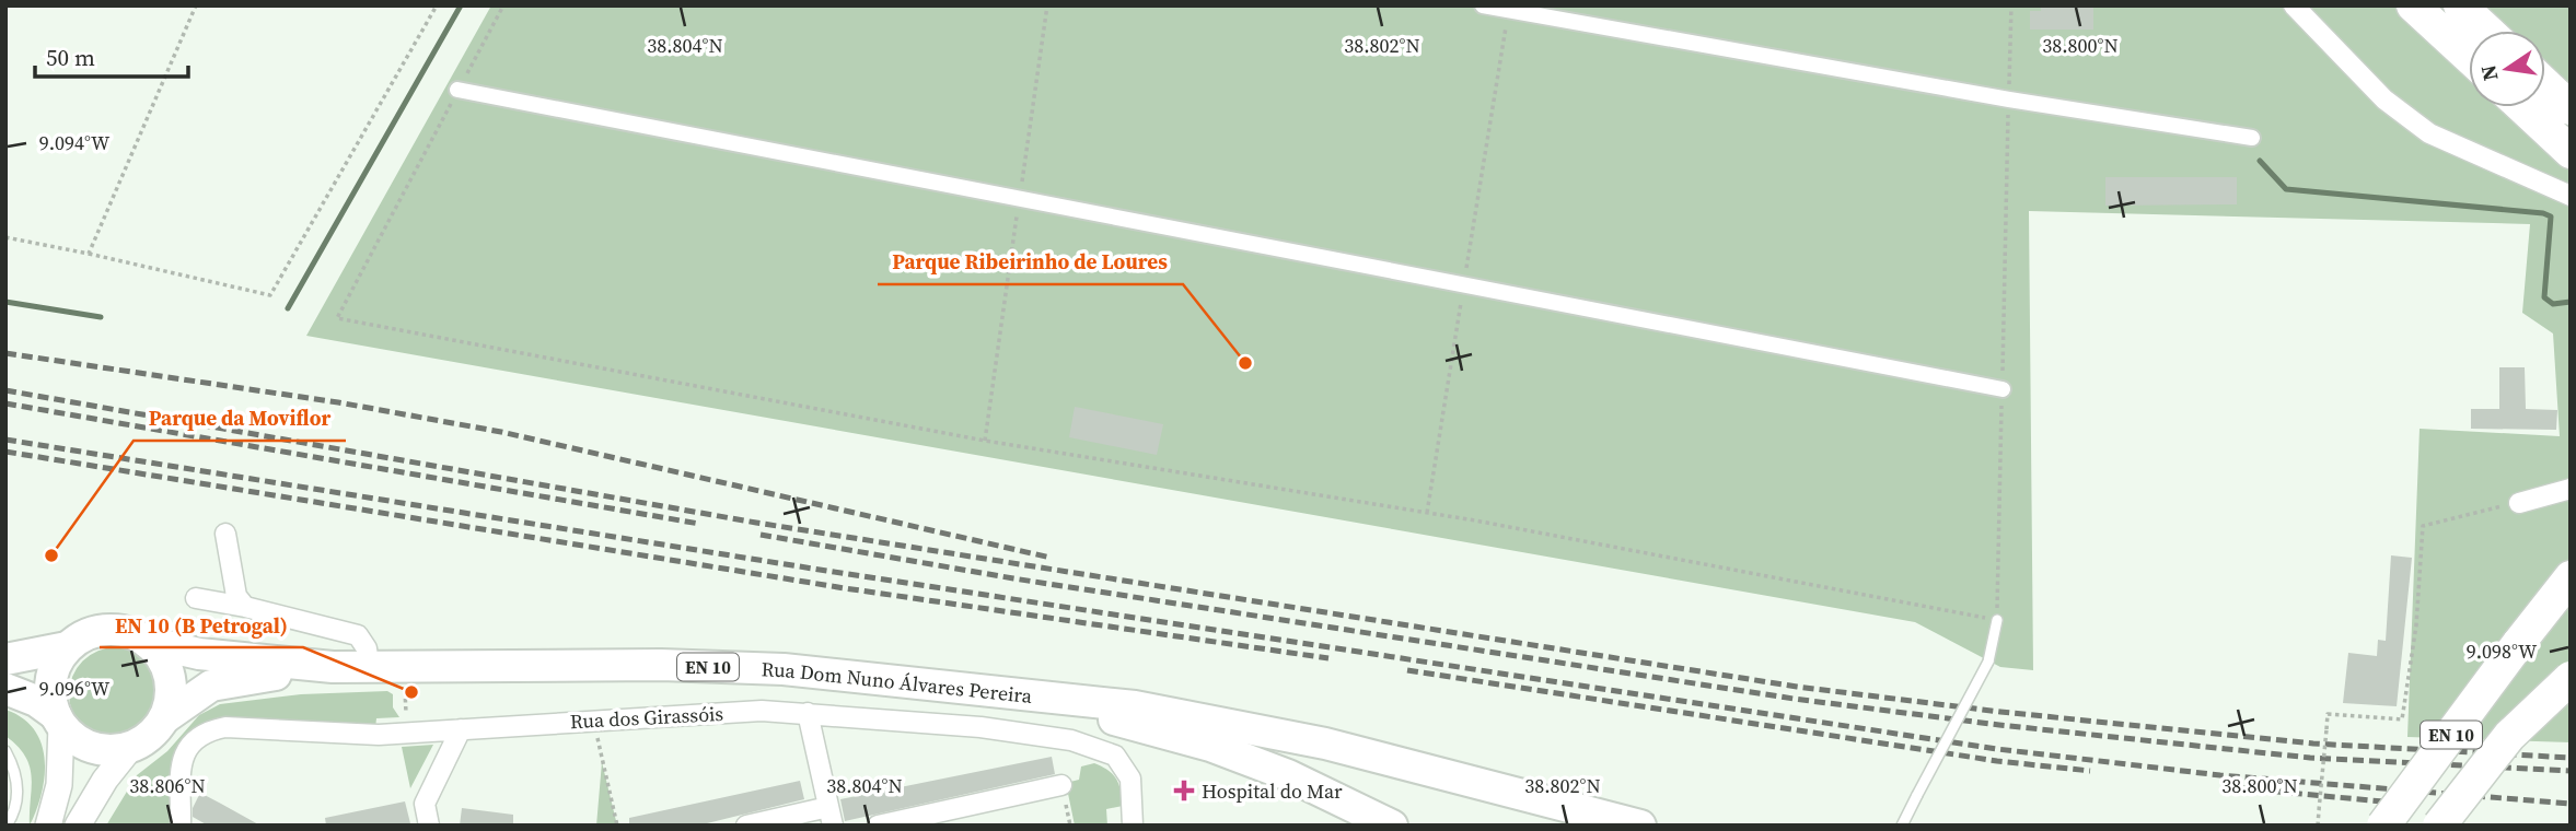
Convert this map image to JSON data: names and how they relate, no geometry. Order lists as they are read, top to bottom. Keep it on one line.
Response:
{"streets":{"highway":["EN 10"],"main road":["Rua Dom Nuno Álvares Pereira"],"street":["Rua dos Girassóis"]},"crossings":[["EN 10","Rua Dom Nuno Álvares Pereira"]],"places":{"other":["Parque Ribeirinho de Loures","Parque da Moviflor","EN 10 (B Petrogal)"],"health":["Hospital do Mar"]},"scale_bar":"50 m","north":"left","coordinates":["38.804°N","38.802°N","38.800°N","9.094°W","9.098°W","9.096°W","38.806°N"]}
